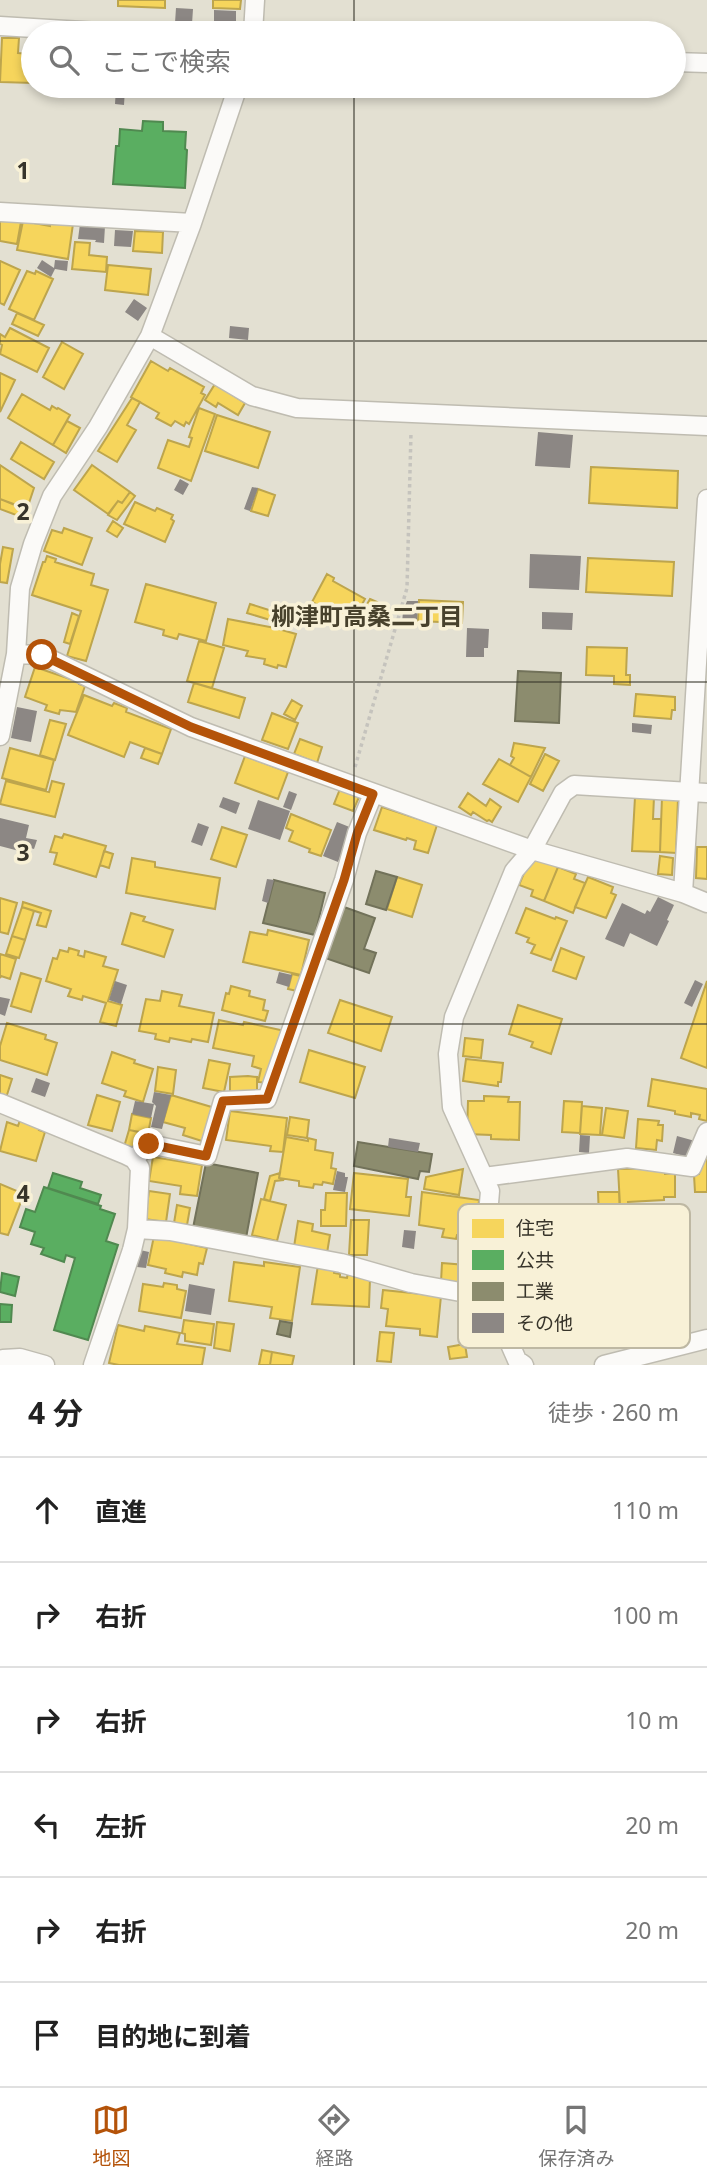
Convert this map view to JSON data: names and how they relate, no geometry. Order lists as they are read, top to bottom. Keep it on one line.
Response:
{"districts":["柳津町高桑二丁目"],"legend":["住宅","公共","工業","その他"],"page":{"search":"ここで検索","heading":["4 分","徒歩 · 260 m"],"list":[["直進","110 m"],["右折","100 m"],["右折","10 m"],["左折","20 m"],["右折","20 m"],"目的地に到着"],"nav":["地図","経路","保存済み"]},"grid":{"rows":["1","2","3","4"]}}
